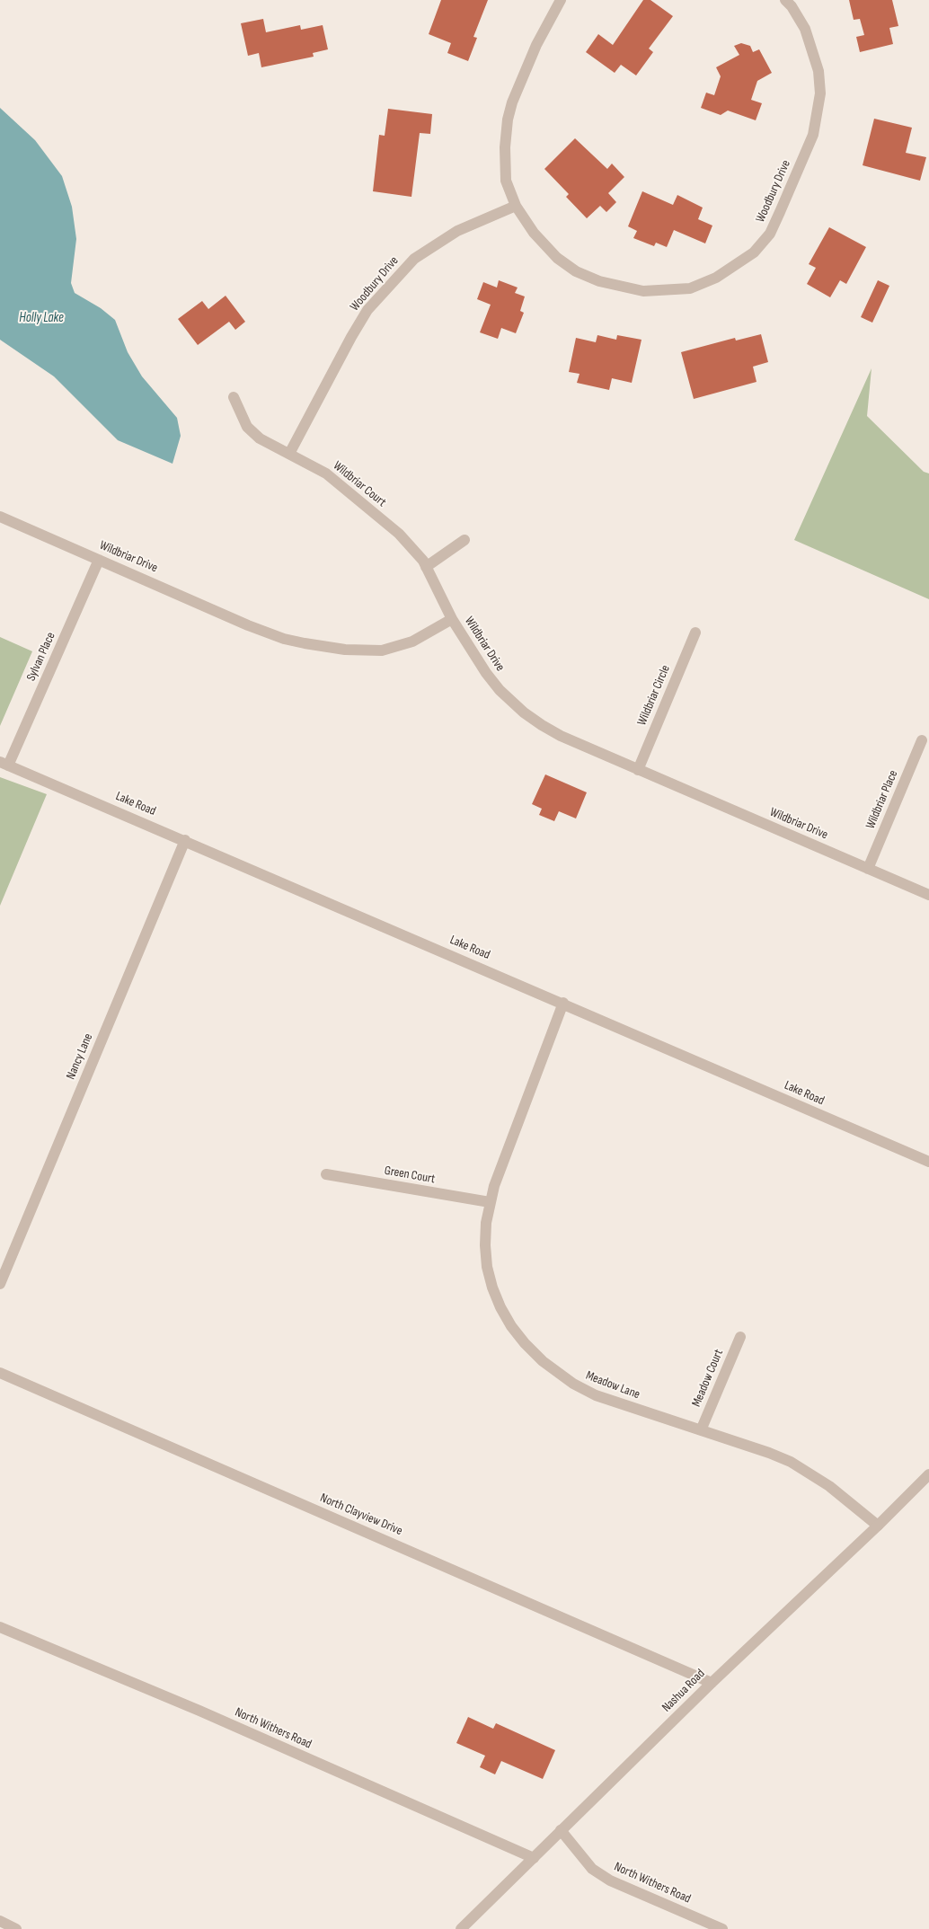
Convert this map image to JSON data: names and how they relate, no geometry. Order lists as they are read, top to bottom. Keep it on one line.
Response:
{"streets":{"street":["Woodbury Drive","Wildbriar Court","Wildbriar Drive","Sylvan Place","Wildbriar Circle","Wildbriar Place","Lake Road","Nancy Lane","Green Court","Meadow Court","Meadow Lane","North Clayview Drive","Nashua Road","North Withers Road"]},"crossings":[["Woodbury Drive","Wildbriar Court"],["Wildbriar Court","Wildbriar Drive"],["Wildbriar Drive","Sylvan Place"],["Wildbriar Drive","Wildbriar Circle"],["Wildbriar Drive","Wildbriar Place"],["Sylvan Place","Lake Road"],["Lake Road","Nancy Lane"],["Lake Road","Meadow Lane"],["Green Court","Meadow Lane"],["Meadow Court","Meadow Lane"],["Meadow Lane","Nashua Road"],["North Clayview Drive","Nashua Road"],["Nashua Road","North Withers Road"]],"water":["Holly Lake"]}
